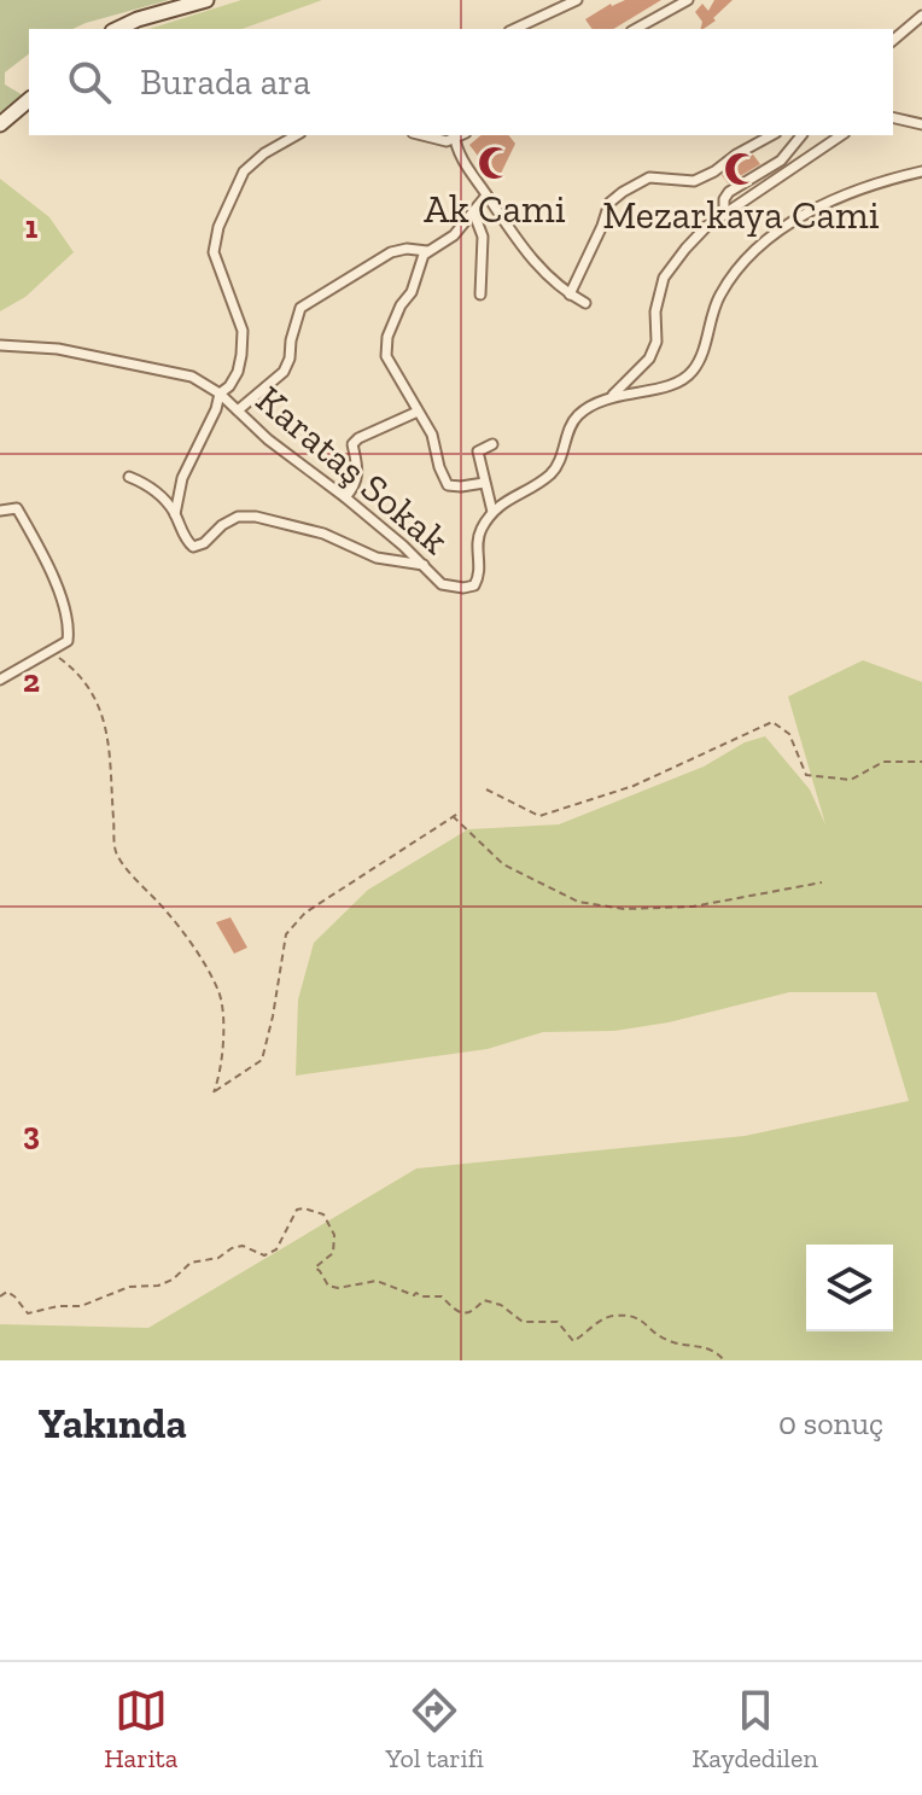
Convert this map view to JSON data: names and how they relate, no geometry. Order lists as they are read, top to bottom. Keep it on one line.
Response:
{"streets":{"street":["Karataş Sokak"]},"places":{"mosque":["Ak Cami","Mezarkaya Cami"]},"page":{"search":"Burada ara","heading":["Yakında","0 sonuç"],"nav":["Harita","Yol tarifi","Kaydedilen"]},"grid":{"rows":["1","2","3"]}}
